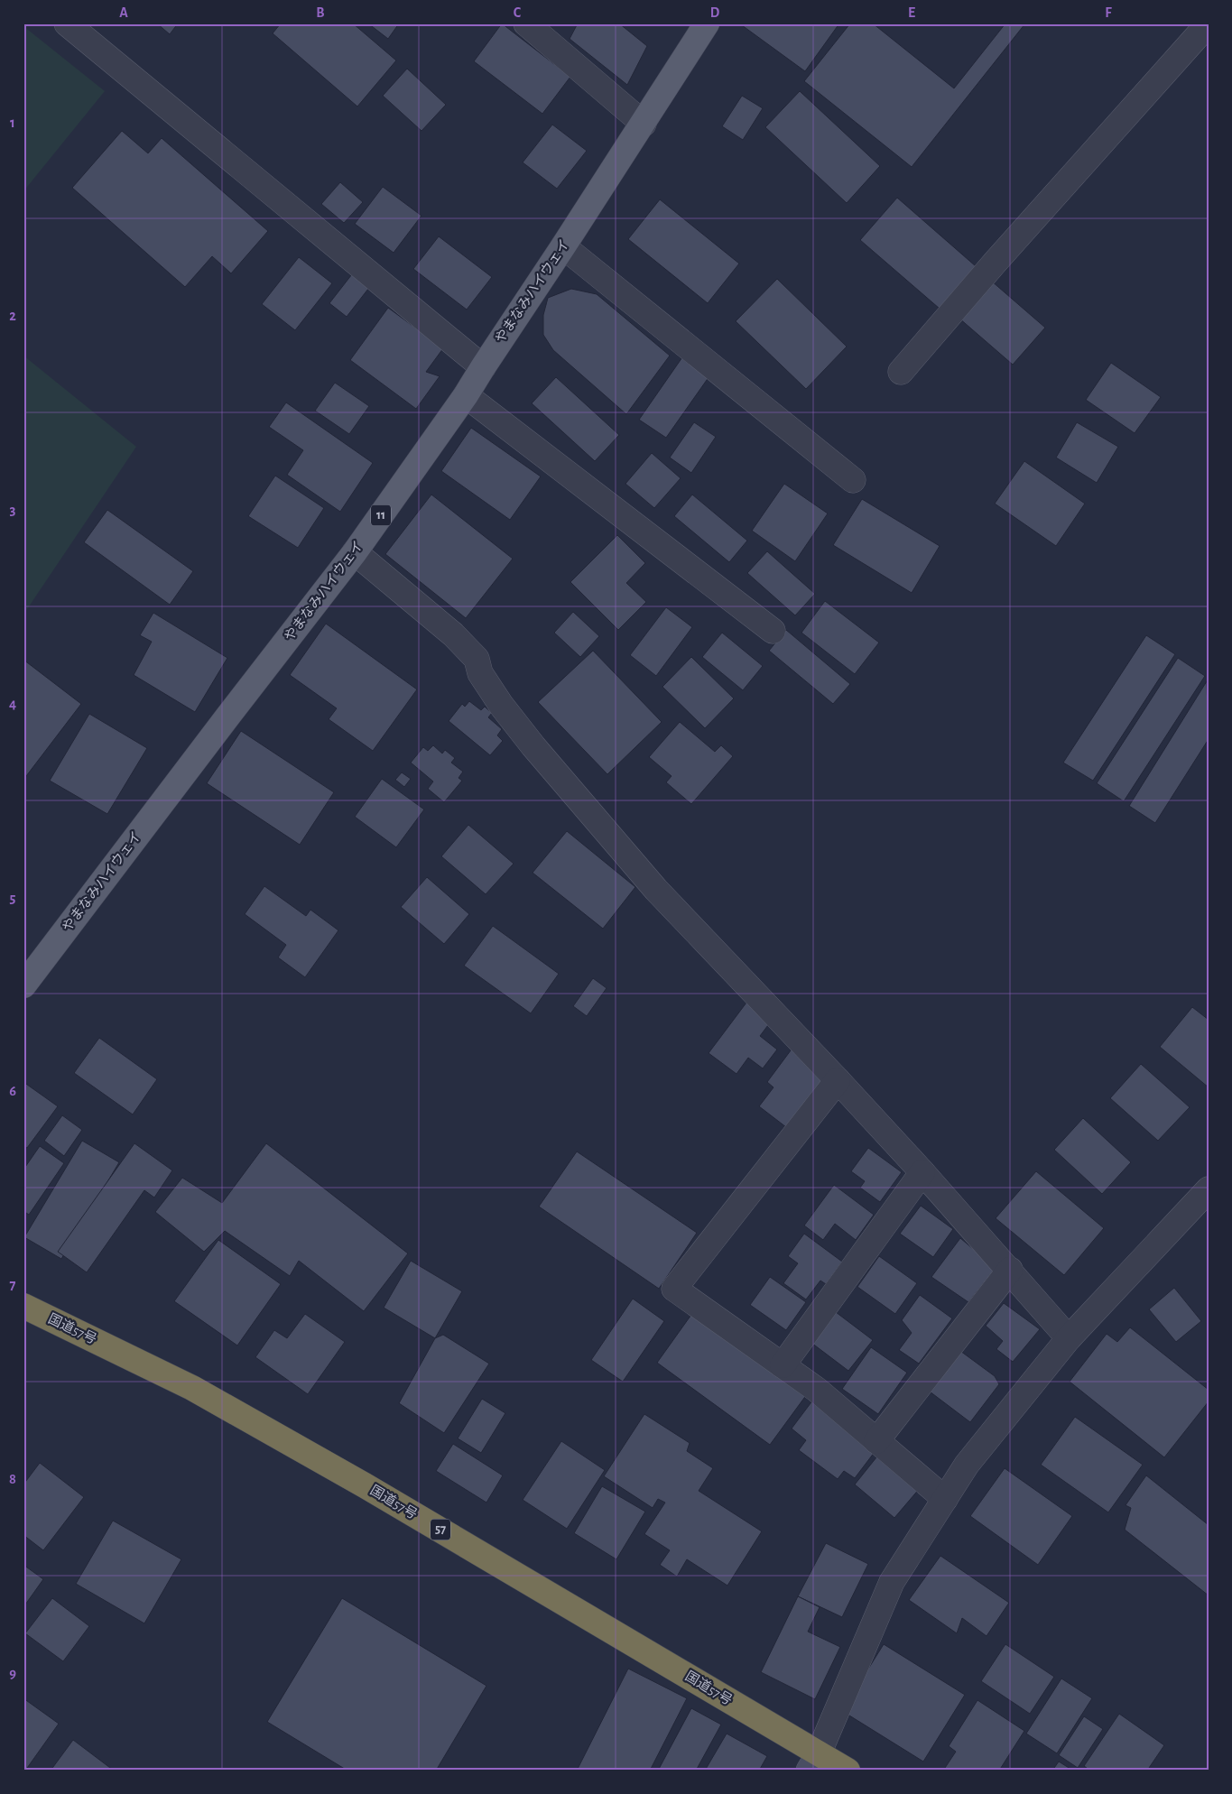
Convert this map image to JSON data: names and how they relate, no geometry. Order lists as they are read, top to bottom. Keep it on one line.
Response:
{"streets":{"highway":["国道57号","57"],"main road":["やまなみハイウェイ","11"]},"grid":{"columns":["A","B","C","D","E","F"],"rows":["1","2","3","4","5","6","7","8","9"]}}
